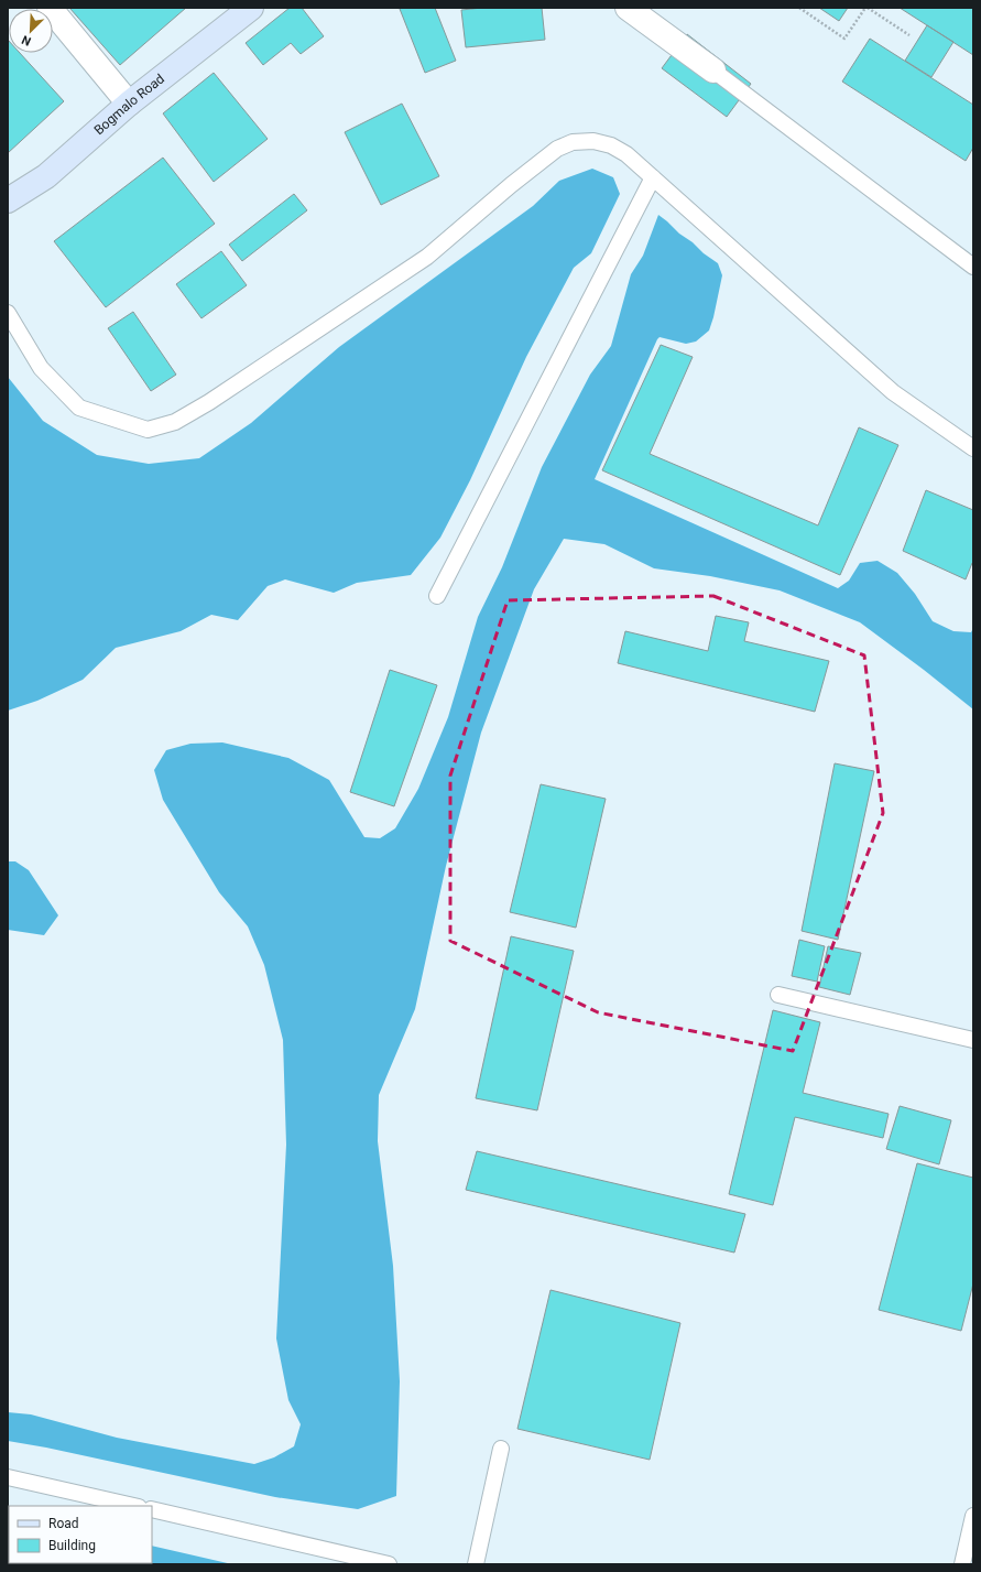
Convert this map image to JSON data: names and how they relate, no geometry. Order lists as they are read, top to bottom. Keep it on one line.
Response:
{"streets":{"street":["Bogmalo Road"]},"legend":["Road","Building"],"north":"bottom left"}
